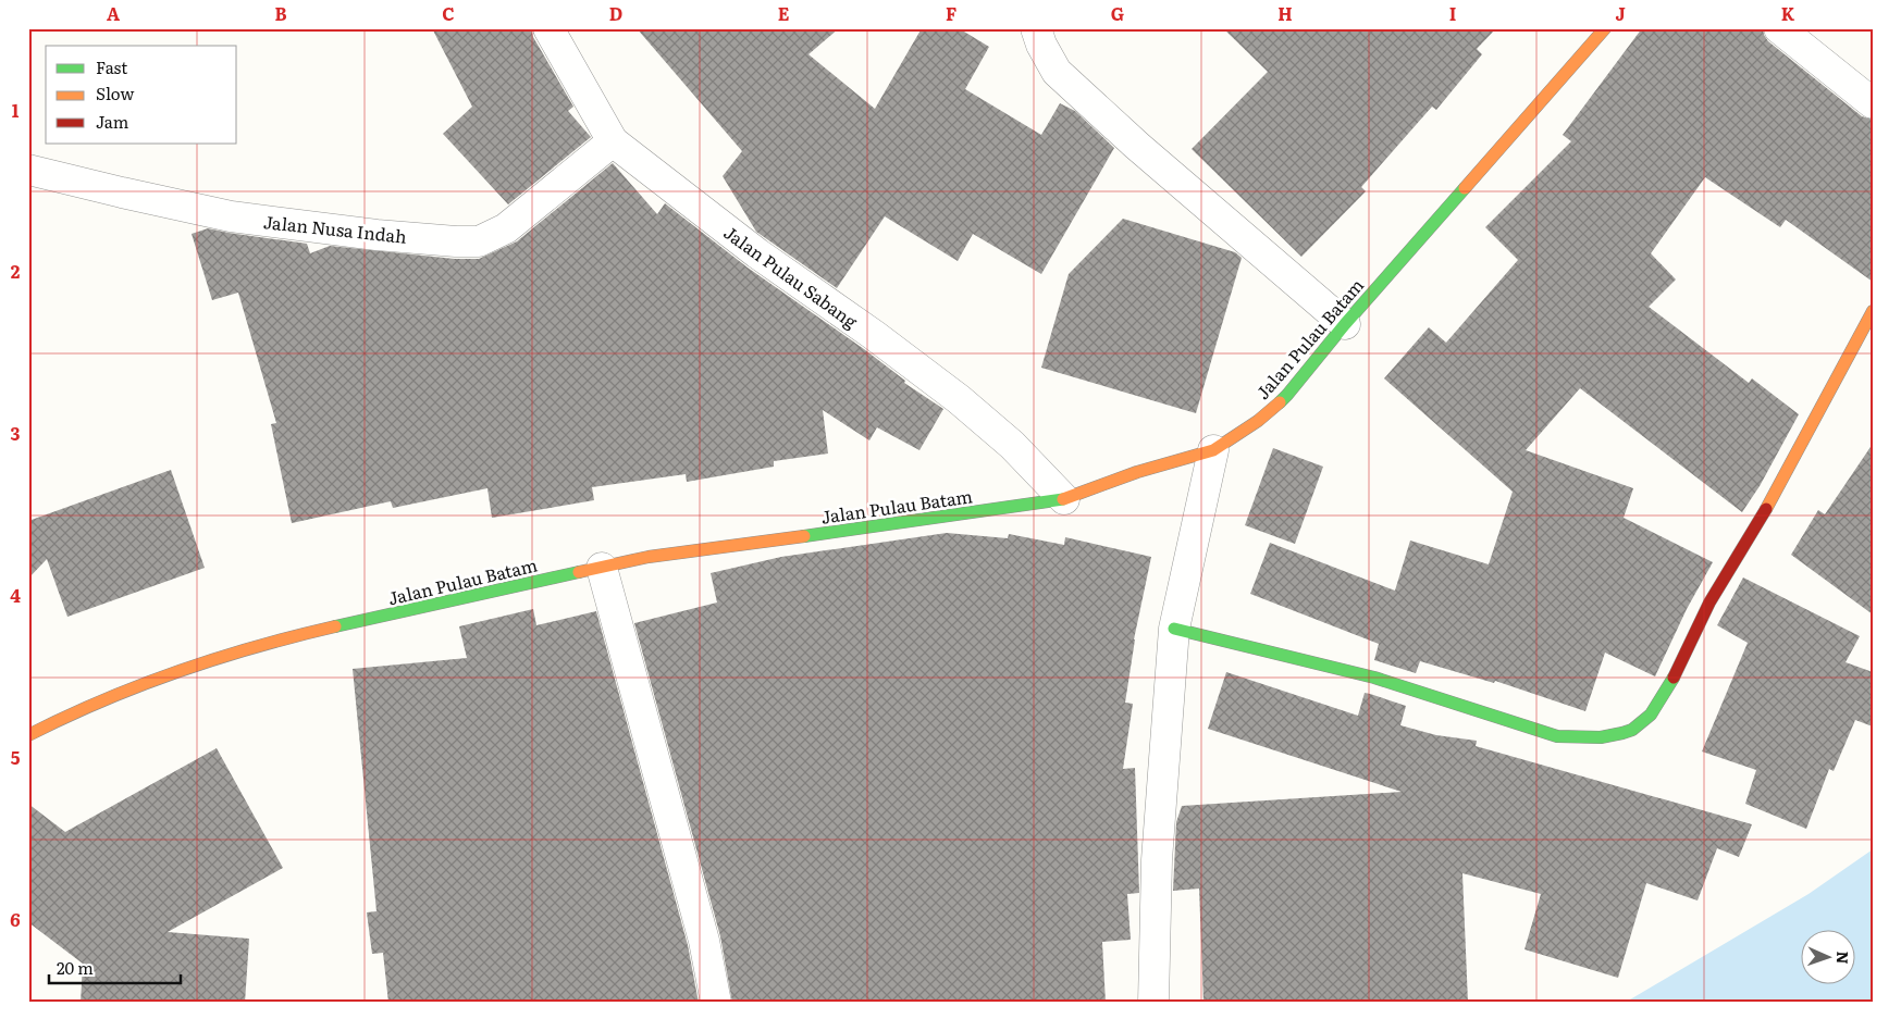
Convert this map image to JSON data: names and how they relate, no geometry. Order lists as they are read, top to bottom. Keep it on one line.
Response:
{"streets":{"main road":["Jalan Pulau Batam"],"street":["Jalan Nusa Indah","Jalan Pulau Sabang"]},"crossings":[["Jalan Nusa Indah","Jalan Pulau Sabang"],["Jalan Pulau Sabang","Jalan Pulau Batam"]],"legend":["Fast","Slow","Jam"],"scale_bar":"20 m","north":"right","grid":{"columns":["A","B","C","D","E","F","G","H","I","J","K"],"rows":["1","2","3","4","5","6"]}}
